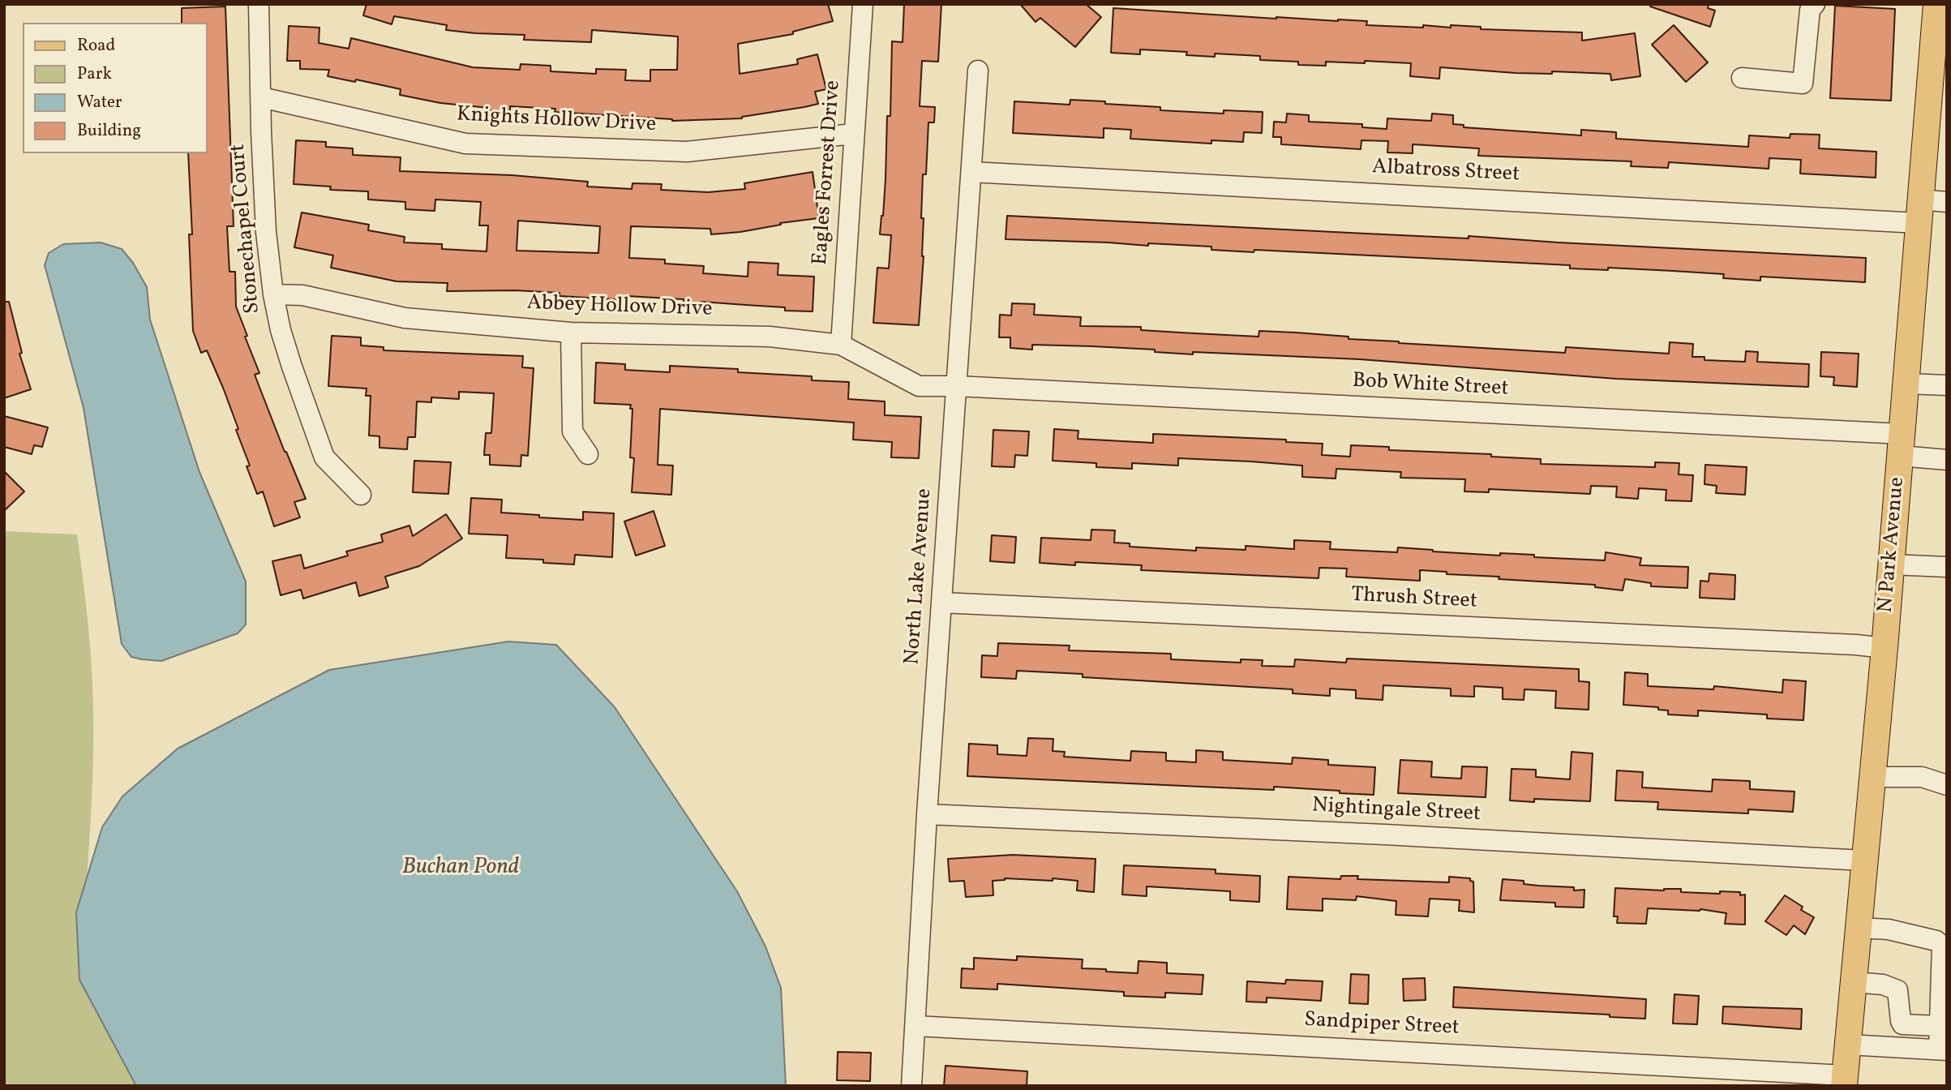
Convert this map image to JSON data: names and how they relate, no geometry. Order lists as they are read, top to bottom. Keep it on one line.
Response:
{"streets":{"main road":["N Park Avenue"],"street":["Knights Hollow Drive","Albatross Street","Eagles Forrest Drive","Stonechapel Court","Abbey Hollow Drive","Bob White Street","North Lake Avenue","Thrush Street","Nightingale Street","Sandpiper Street"]},"crossings":[["Knights Hollow Drive","Eagles Forrest Drive"],["Knights Hollow Drive","Stonechapel Court"],["Albatross Street","N Park Avenue"],["Albatross Street","North Lake Avenue"],["Eagles Forrest Drive","Abbey Hollow Drive"],["Stonechapel Court","Abbey Hollow Drive"],["Abbey Hollow Drive","Bob White Street"],["Abbey Hollow Drive","North Lake Avenue"],["Bob White Street","N Park Avenue"],["Bob White Street","North Lake Avenue"],["N Park Avenue","Thrush Street"],["N Park Avenue","Nightingale Street"],["N Park Avenue","Sandpiper Street"],["North Lake Avenue","Thrush Street"],["North Lake Avenue","Nightingale Street"],["North Lake Avenue","Sandpiper Street"]],"water":["Buchan Pond"],"legend":["Road","Park","Water","Building"]}
